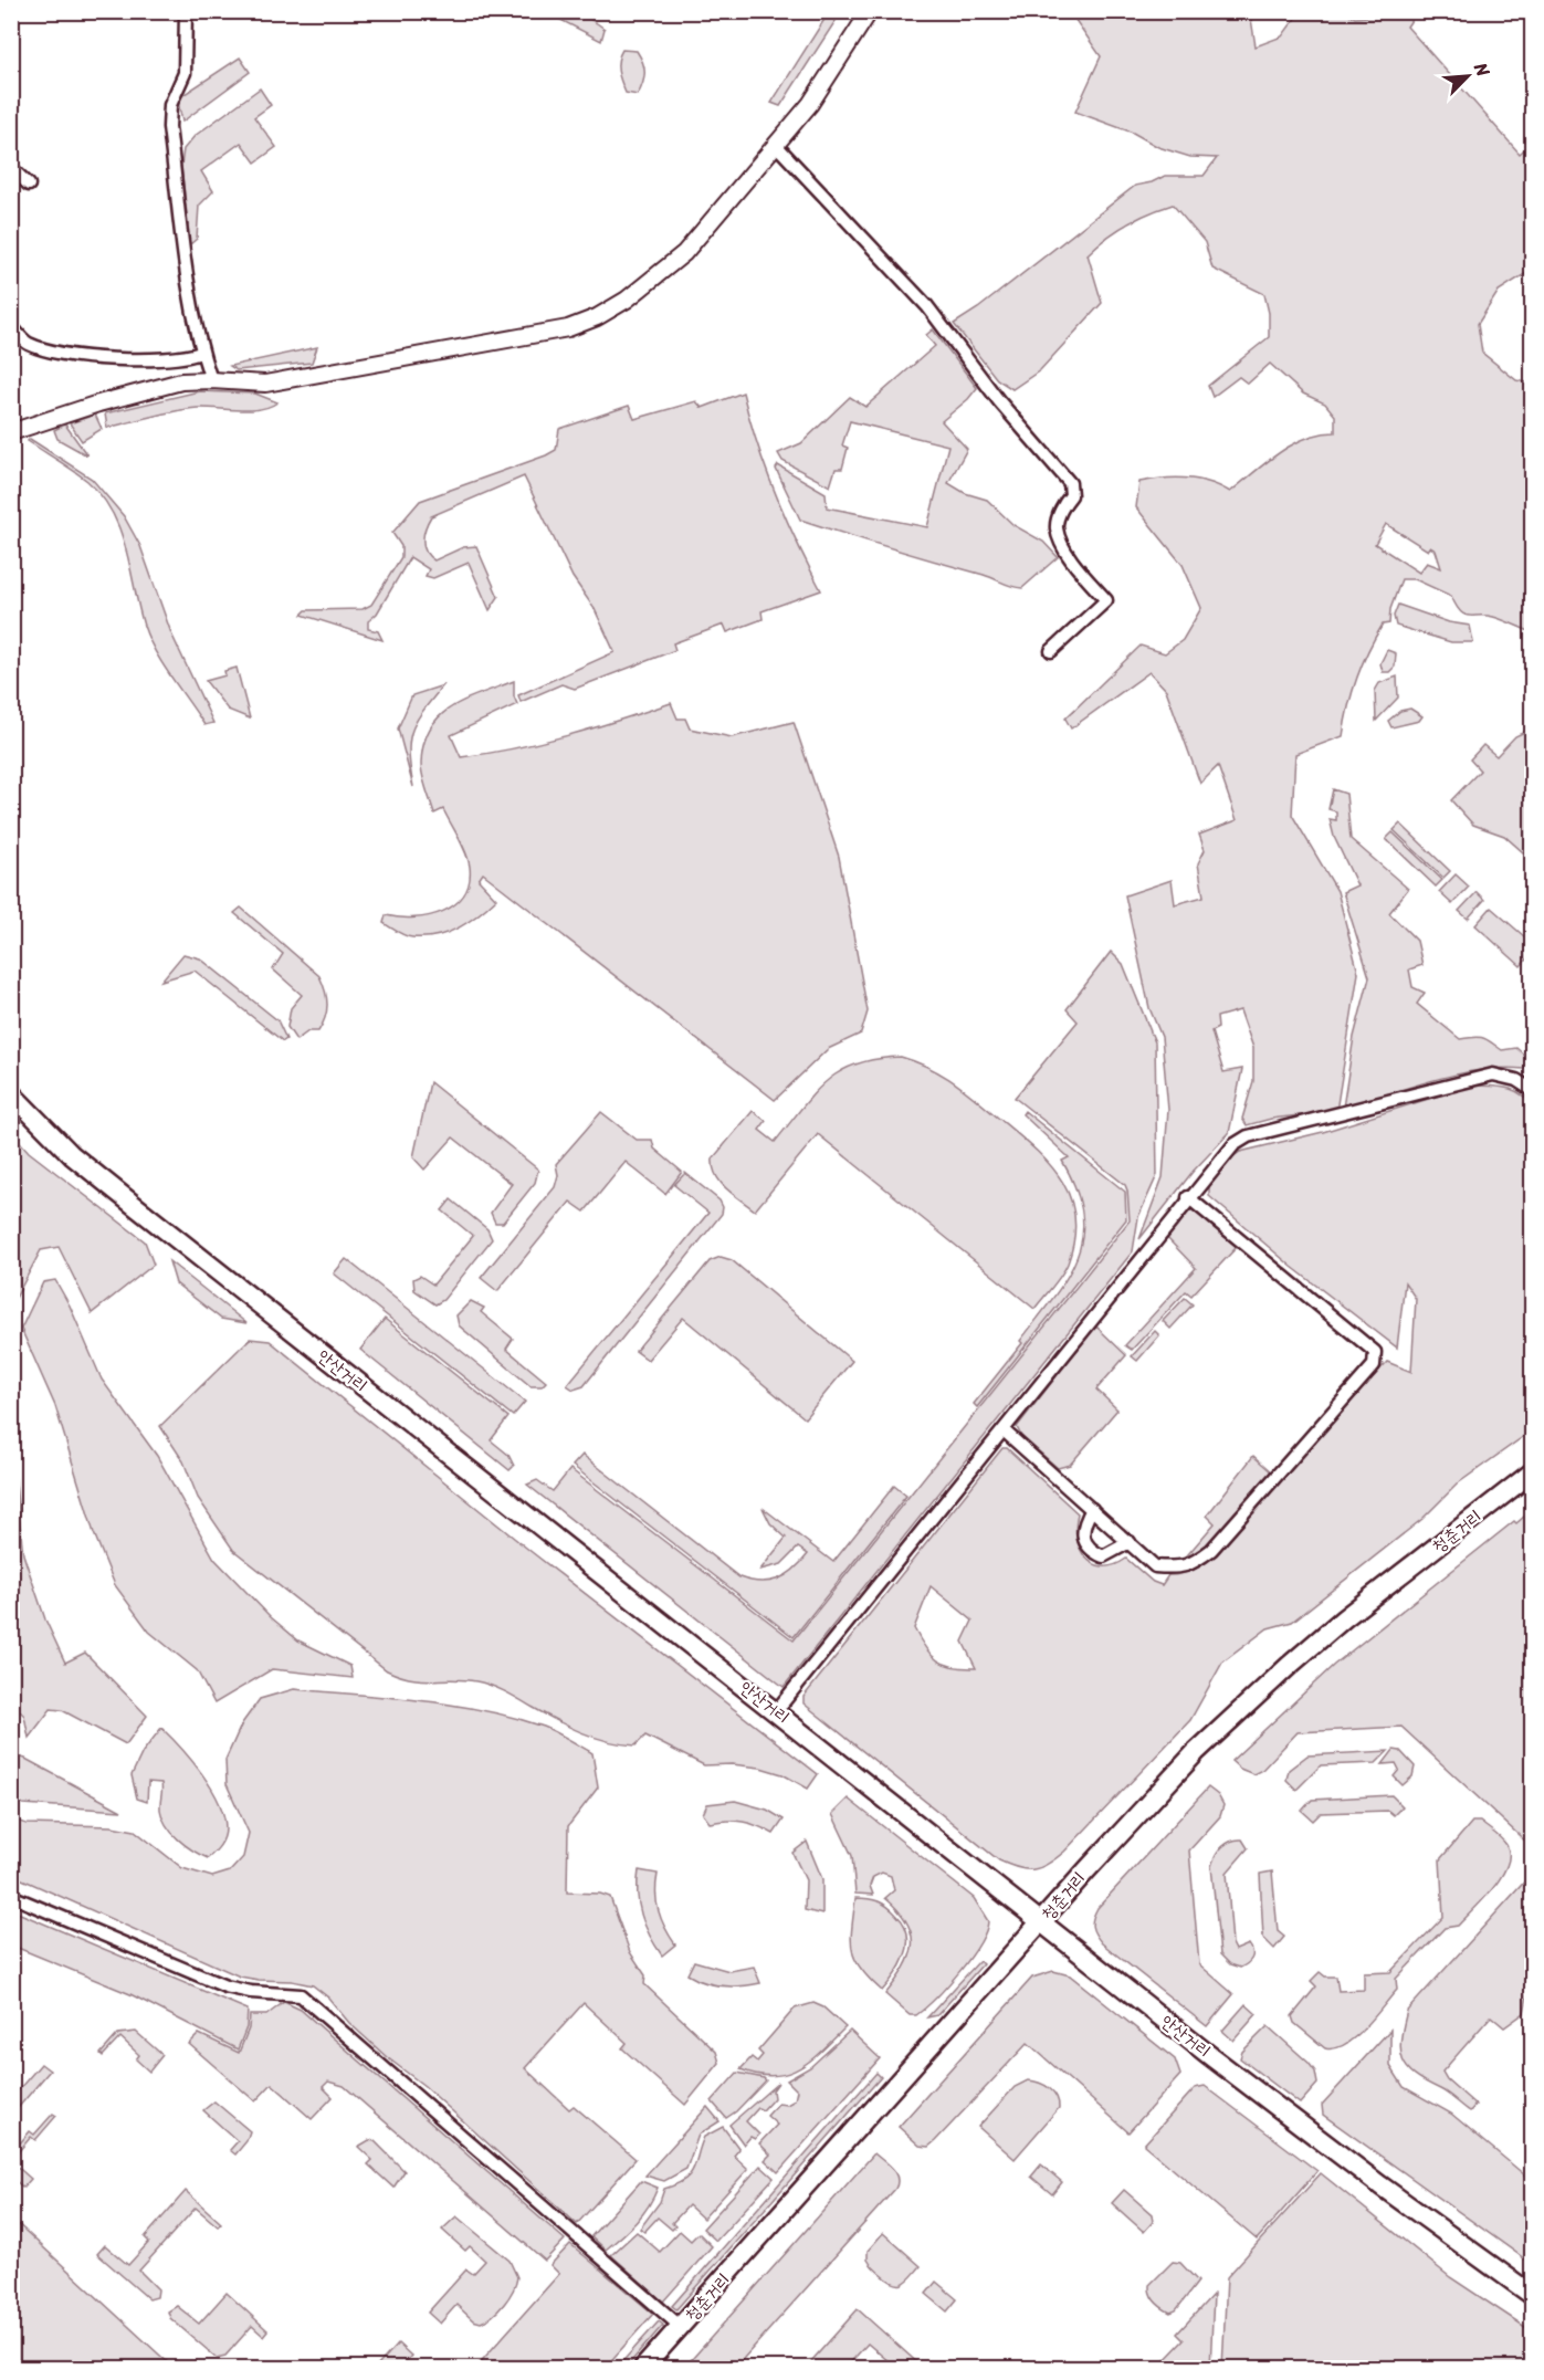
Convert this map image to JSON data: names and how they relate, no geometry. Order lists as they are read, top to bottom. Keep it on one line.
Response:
{"streets":{"main road":["안산거리","청춘거리"]},"crossings":[["안산거리","청춘거리"]],"north":"top right"}
